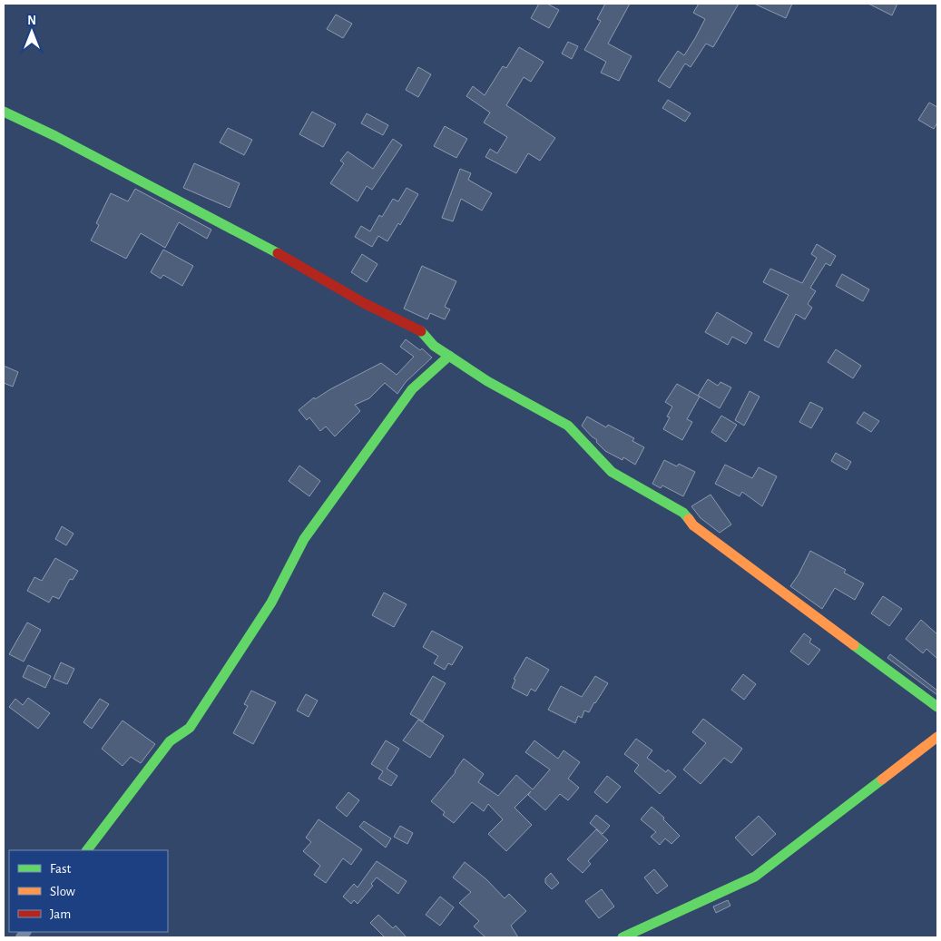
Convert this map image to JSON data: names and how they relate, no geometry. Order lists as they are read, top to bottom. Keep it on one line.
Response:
{"legend":["Fast","Slow","Jam"],"north":"top"}
